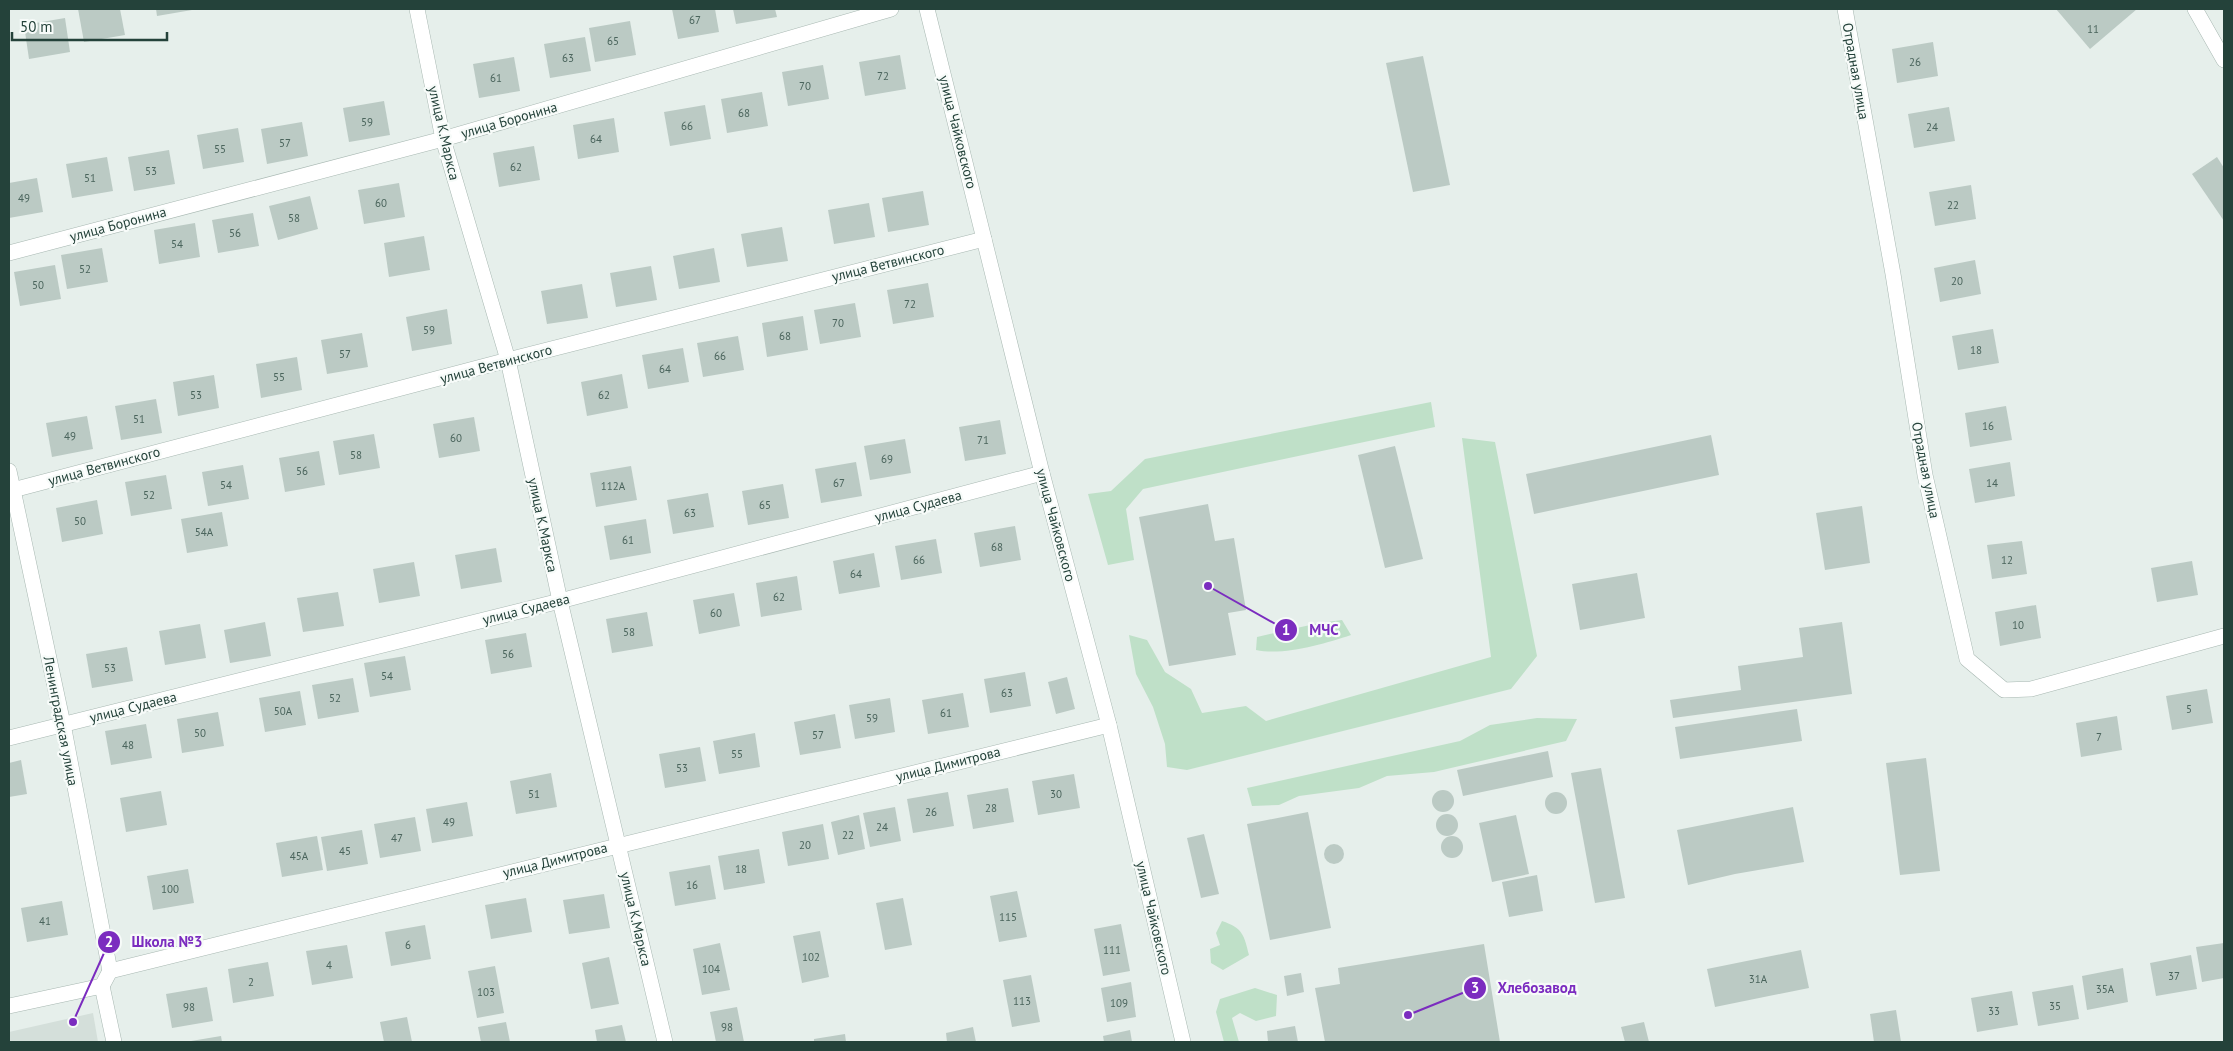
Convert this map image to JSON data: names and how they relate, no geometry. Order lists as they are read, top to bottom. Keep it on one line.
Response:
{"streets":{"street":["Отрадная улица","улица Боронина","улица Чайковского","улица К.Маркса","улица Ветвинского","улица Судаева","Ленинградская улица","улица Димитрова"]},"crossings":[["улица Боронина","улица К.Маркса"],["улица Чайковского","улица Ветвинского"],["улица Чайковского","улица Судаева"],["улица Чайковского","улица Димитрова"],["улица К.Маркса","улица Ветвинского"],["улица К.Маркса","улица Судаева"],["улица К.Маркса","улица Димитрова"],["улица Ветвинского","Ленинградская улица"],["улица Судаева","Ленинградская улица"],["Ленинградская улица","улица Димитрова"]],"places":["МЧС","Хлебозавод","Школа №3"],"house_numbers":["67","11","65","63","26","72","61","70","68","59","66","24","64","57","55","62","53","51","49","60","22","58","56","54","52","20","50","72","70","59","68","18","57","66","64","55","53","62","51","16","49","60","71","58","69","56","67","14","54","112А","52","65","63","50","54А","61","68","66","12","64","62","60","10","58","56","53","54","63","52","5","50А","61","59","50","57","7","48","55","53","51","30","28","26","49","24","22","47","20","45","45А","18","16","100","115","41","6","111","102","4","104","37","31А","2","35А","103","113","109","35","98","33","98"],"scale_bar":"50 m"}
